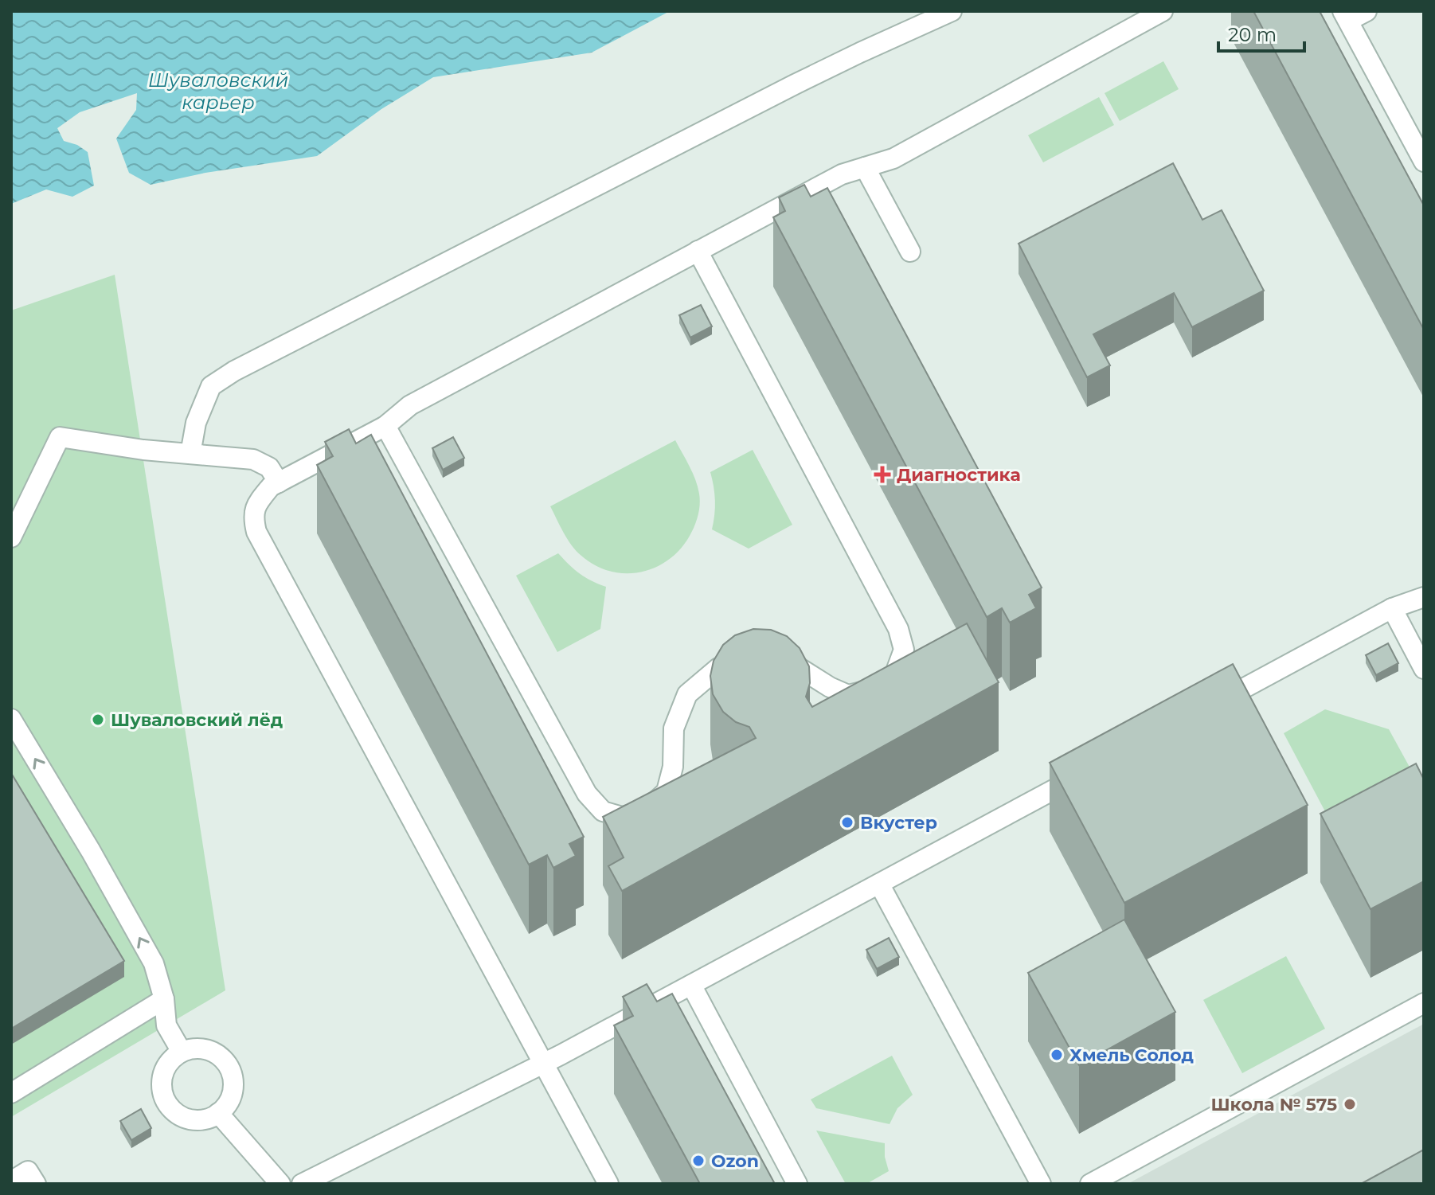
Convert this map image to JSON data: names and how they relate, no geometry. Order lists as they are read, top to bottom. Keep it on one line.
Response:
{"water":["Шуваловский карьер"],"places":{"health":["Диагностика"],"other":["Шуваловский лёд","Вкустер","Хмель Солод","Школа № 575","Ozon"]},"scale_bar":"20 m"}
